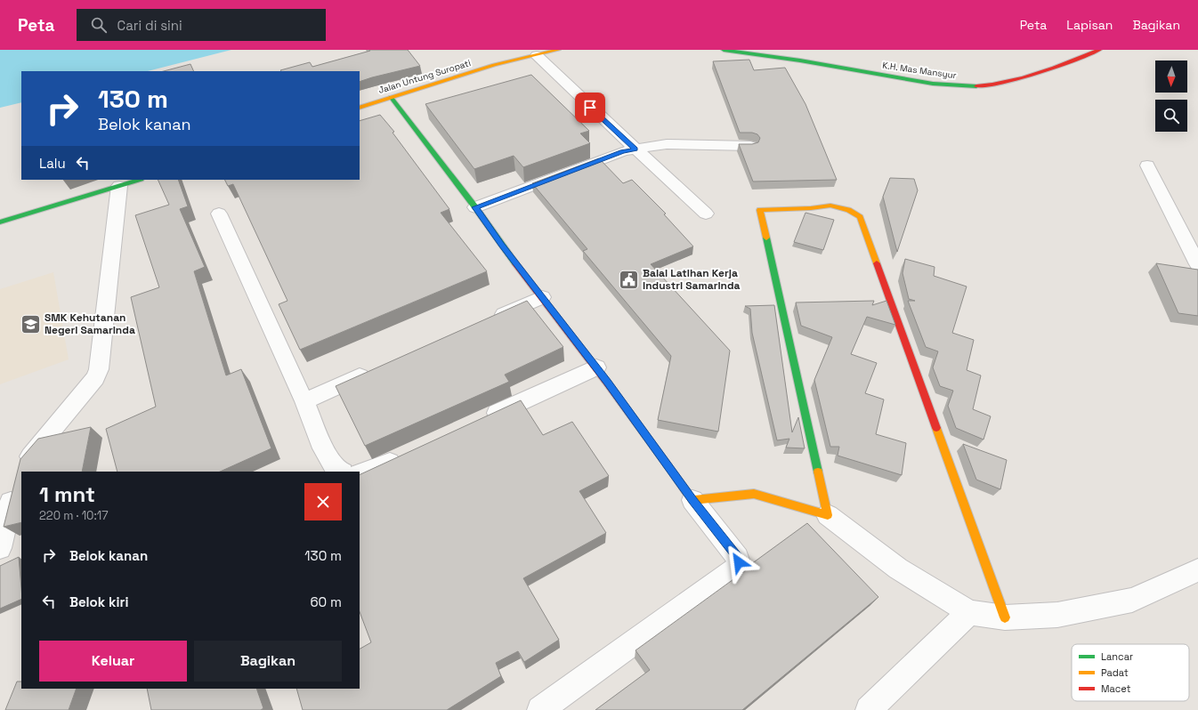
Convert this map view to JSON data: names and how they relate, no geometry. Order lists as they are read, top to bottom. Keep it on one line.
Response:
{"streets":{"street":["K.H. Mas Mansyur","Jalan Untung Suropati"]},"places":{"public building":["Balai Latihan Kerja Industri Samarinda"],"school or university":["SMK Kehutanan Negeri Samarinda"]},"legend":["Lancar","Padat","Macet"],"north":"bottom","page":{"header":"Peta","search":"Cari di sini","nav":["Peta","Lapisan","Bagikan"],"turn":["130 m","Belok kanan"],"then":"Lalu","heading":["1 mnt","220 m · 10:17"],"list":[{"name":"Belok kanan","value":"130 m"},{"name":"Belok kiri","value":"60 m"}],"buttons":["Keluar","Bagikan"]}}
